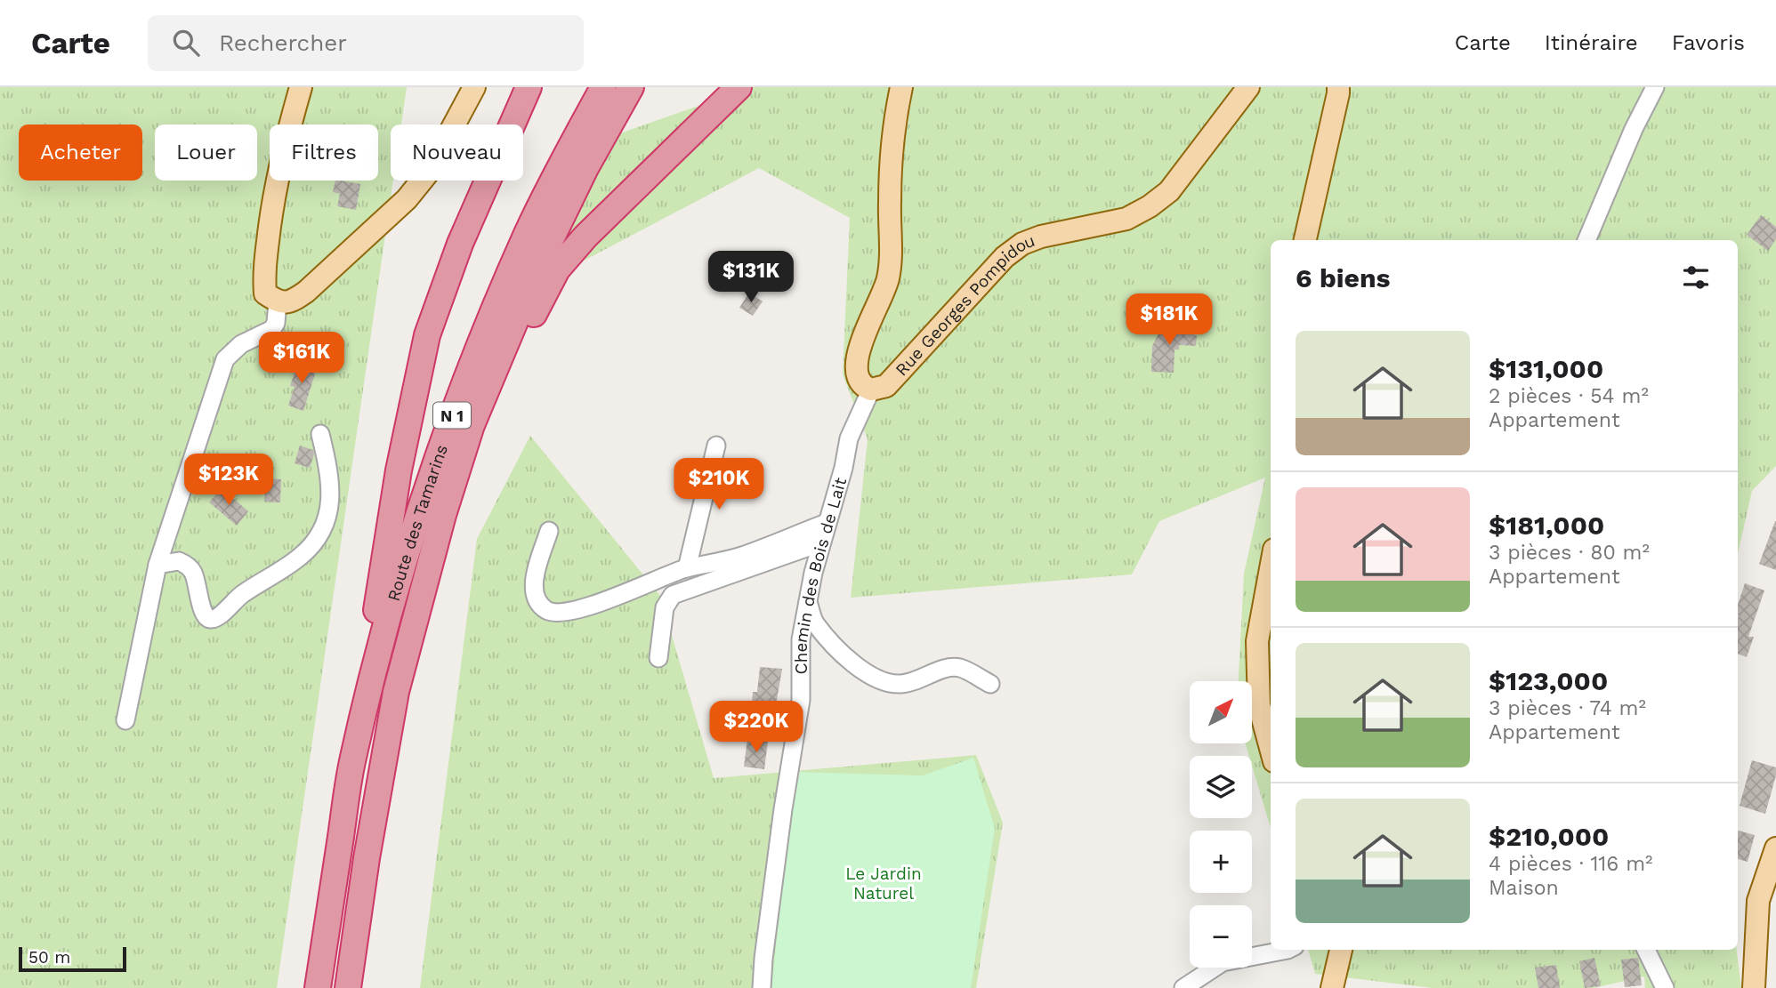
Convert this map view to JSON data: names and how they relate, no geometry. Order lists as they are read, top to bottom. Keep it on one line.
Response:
{"streets":{"highway":["N 1","Route des Tamarins"],"main road":["Rue Georges Pompidou"],"street":["Chemin des Bois de Lait"]},"crossings":[["Rue Georges Pompidou","Chemin des Bois de Lait"]],"parks":["Le Jardin Naturel"],"scale_bar":"50 m","north":"top right","page":{"header":"Carte","search":"Rechercher","nav":["Carte","Itinéraire","Favoris"],"chip":["Acheter","Louer","Filtres","Nouveau"],"heading":"6 biens","price":["$131K","$181K","$161K","$123K","$210K","$220K"],"list":[{"name":"$131,000","note":"2 pièces · 54 m² · Appartement"},{"name":"$181,000","note":"3 pièces · 80 m² · Appartement"},{"name":"$123,000","note":"3 pièces · 74 m² · Appartement"},{"name":"$210,000","note":"4 pièces · 116 m² · Maison"}],"map_buttons":["+","−"],"scale":"50 m"}}
